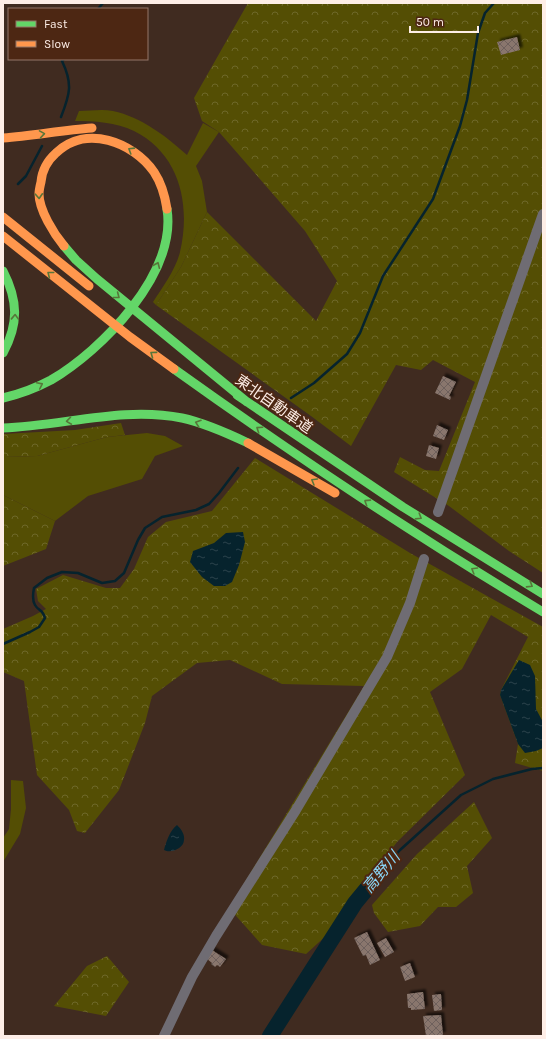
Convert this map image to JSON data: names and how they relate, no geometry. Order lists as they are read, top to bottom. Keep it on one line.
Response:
{"streets":{"highway":["東北自動車道"]},"water":["高野川"],"legend":["Fast","Slow"],"scale_bar":"50 m"}
